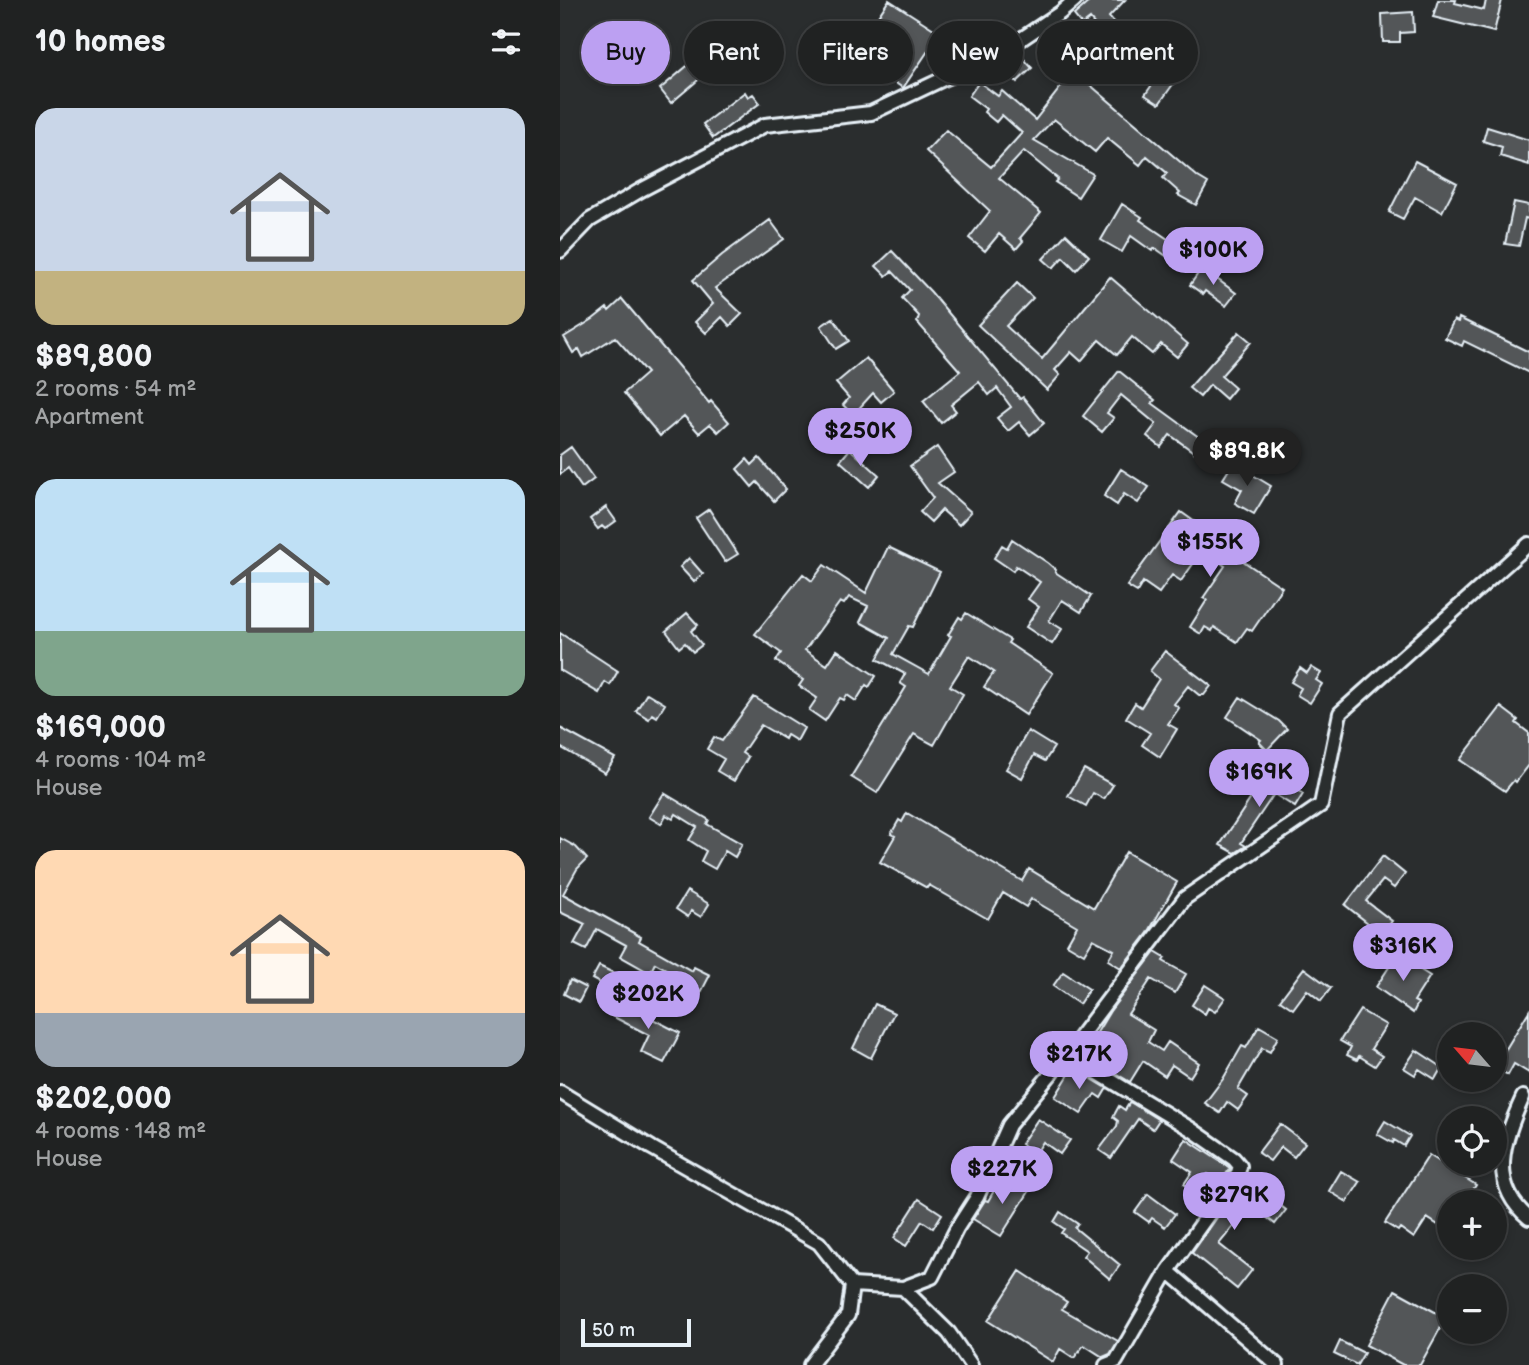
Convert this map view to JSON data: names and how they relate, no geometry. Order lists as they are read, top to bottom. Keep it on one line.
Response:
{"scale_bar":"50 m","north":"top left","page":{"heading":"10 homes","chip":["Buy","Rent","Filters","New","Apartment"],"list":[{"name":"$89,800","note":"2 rooms · 54 m² · Apartment"},{"name":"$169,000","note":"4 rooms · 104 m² · House"},{"name":"$202,000","note":"4 rooms · 148 m² · House"}],"price":["$100K","$250K","$89.8K","$155K","$169K","$316K","$202K","$217K","$227K","$279K"],"map_buttons":["+","−"],"scale":"50 m"}}
